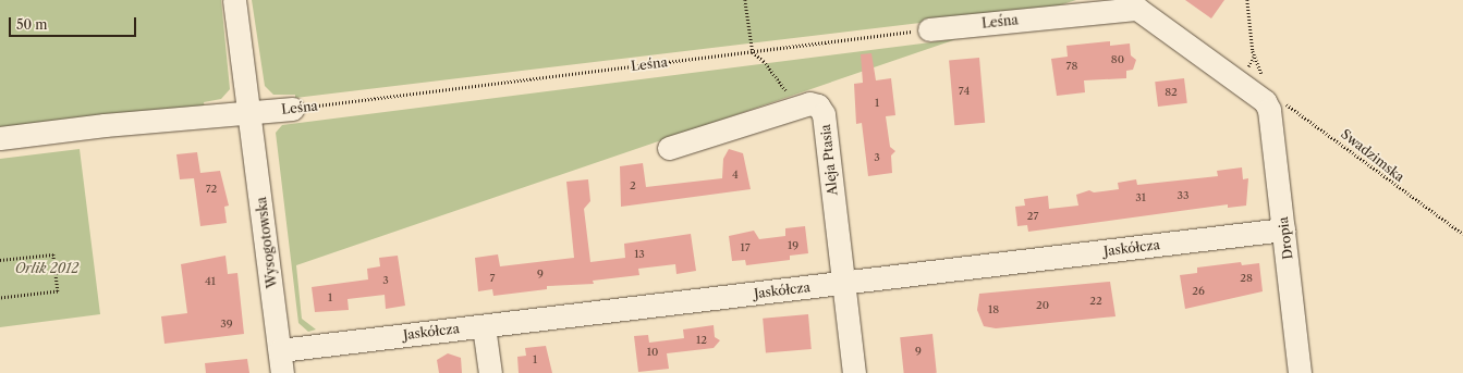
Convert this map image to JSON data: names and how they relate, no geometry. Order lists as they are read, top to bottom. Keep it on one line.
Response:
{"streets":{"street":["Leśna","Aleja Ptasia","Dropia","Wysogotowska","Jaskółcza"],"path":["Swadzimska"]},"crossings":[["Leśna","Swadzimska"],["Leśna","Dropia"],["Leśna","Wysogotowska"],["Swadzimska","Dropia"],["Aleja Ptasia","Jaskółcza"],["Dropia","Jaskółcza"],["Wysogotowska","Jaskółcza"]],"parks":["Orlik 2012"],"house_numbers":["80","78","74","82","1","3","4","2","72","33","31","27","19","17","13","9","7","28","3","41","26","1","22","20","18","39","12","9","10","1"],"scale_bar":"50 m"}
